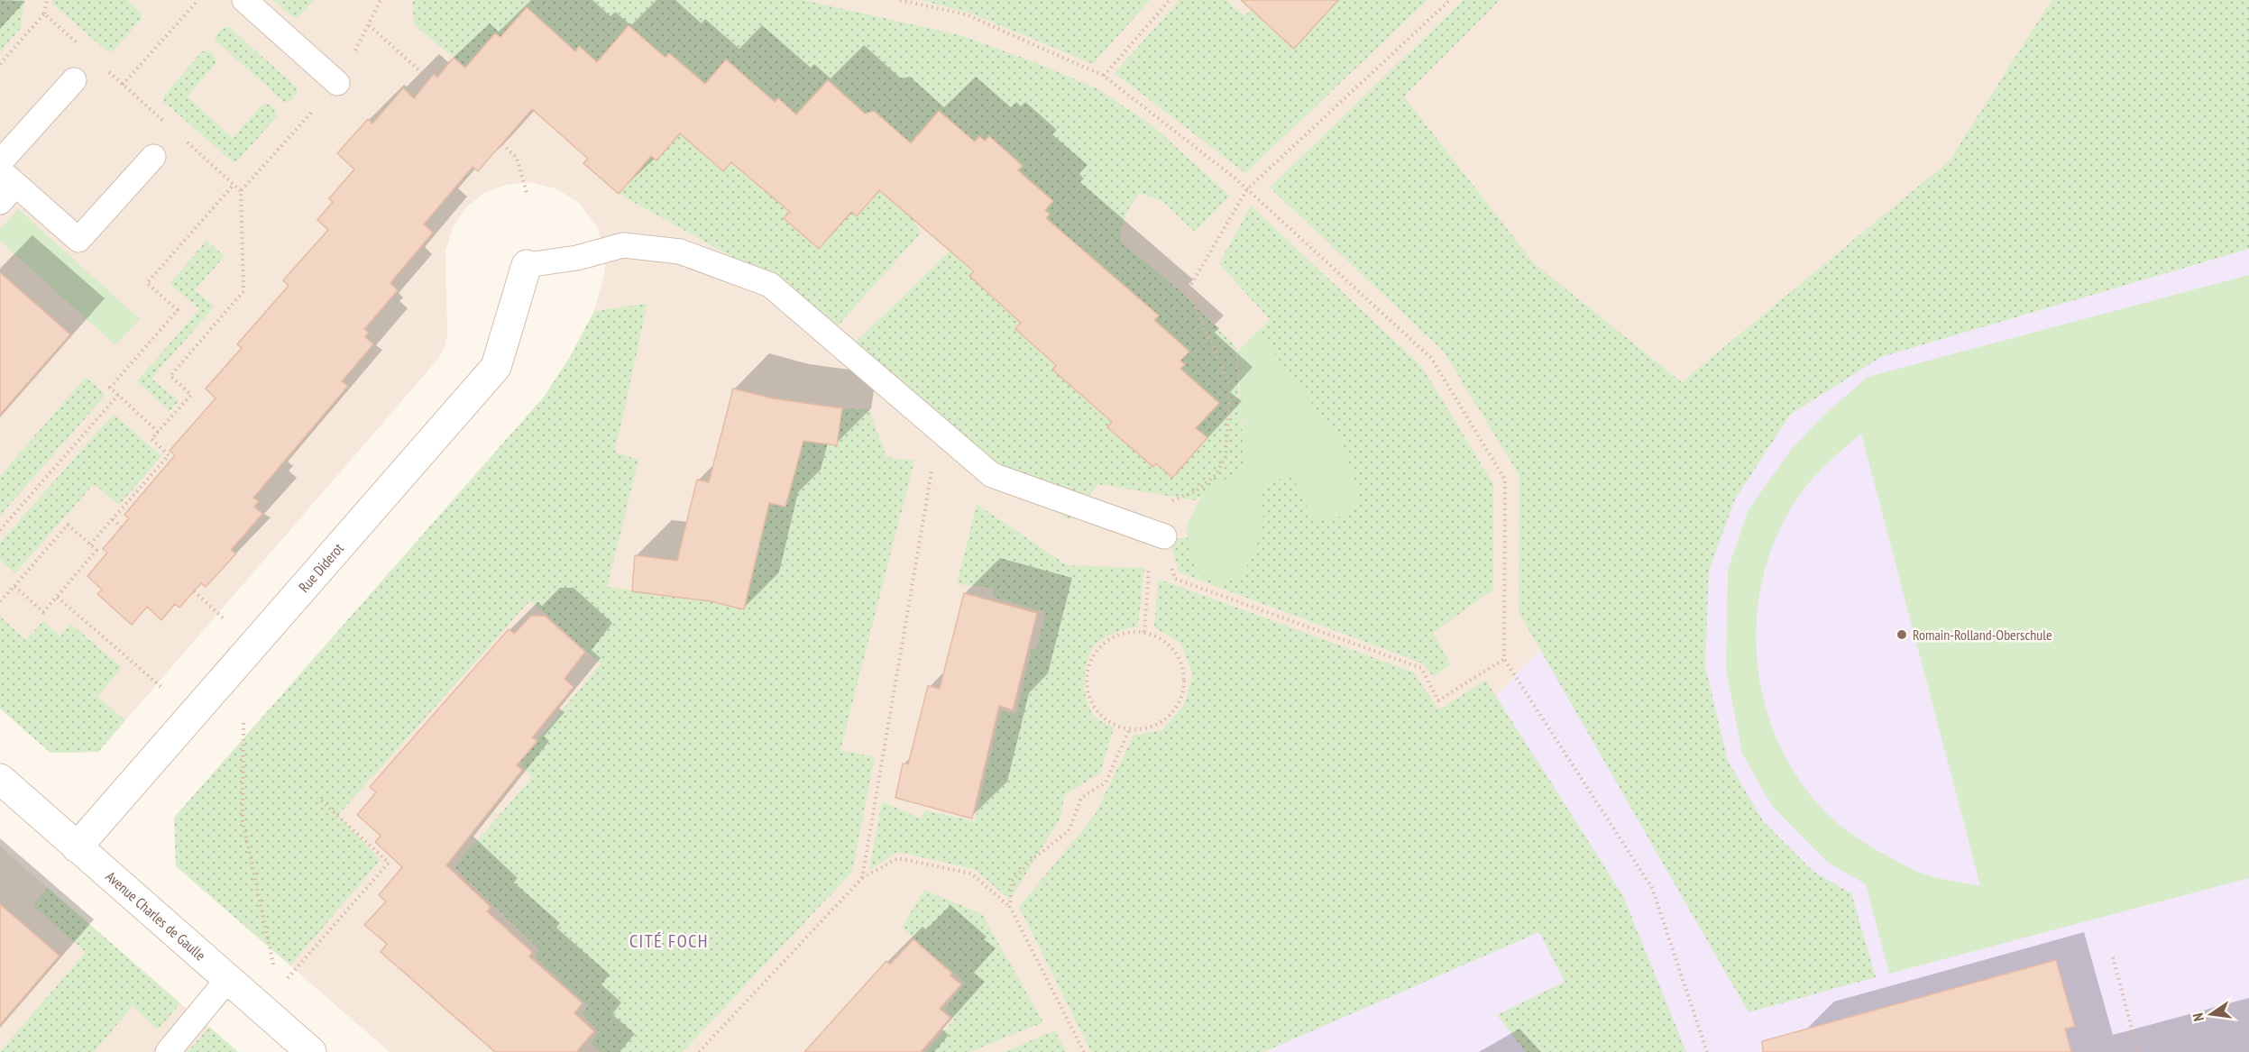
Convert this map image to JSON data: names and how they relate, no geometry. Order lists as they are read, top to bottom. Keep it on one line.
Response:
{"streets":{"street":["Rue Diderot","Avenue Charles de Gaulle"]},"crossings":[["Rue Diderot","Avenue Charles de Gaulle"]],"districts":["CITÉ FOCH"],"places":["Romain-Rolland-Oberschule"],"north":"left"}
